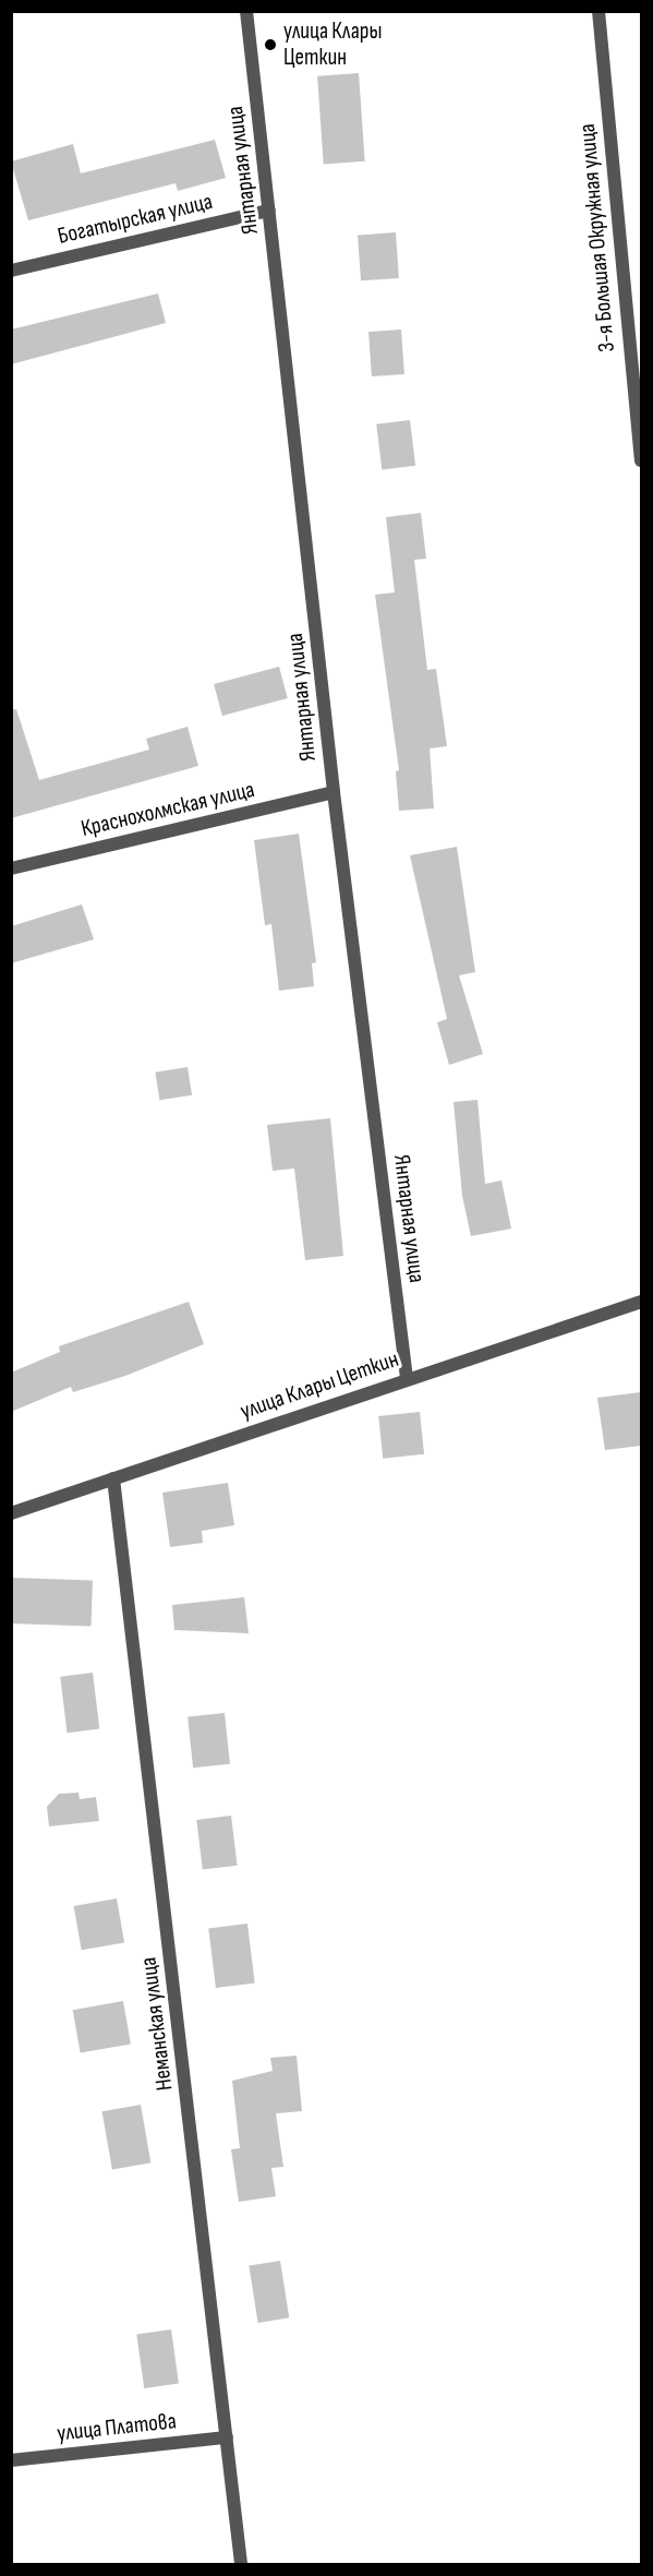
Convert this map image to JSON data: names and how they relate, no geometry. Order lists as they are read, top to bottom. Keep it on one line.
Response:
{"streets":{"street":["Янтарная улица","Богатырская улица","3-я Большая Окружная улица","Краснохолмская улица","улица Клары Цеткин","Неманская улица","улица Платова"]},"crossings":[["Янтарная улица","Богатырская улица"],["Янтарная улица","Краснохолмская улица"],["Янтарная улица","улица Клары Цеткин"],["улица Клары Цеткин","Неманская улица"],["Неманская улица","улица Платова"]],"places":["улица Клары Цеткин"]}
